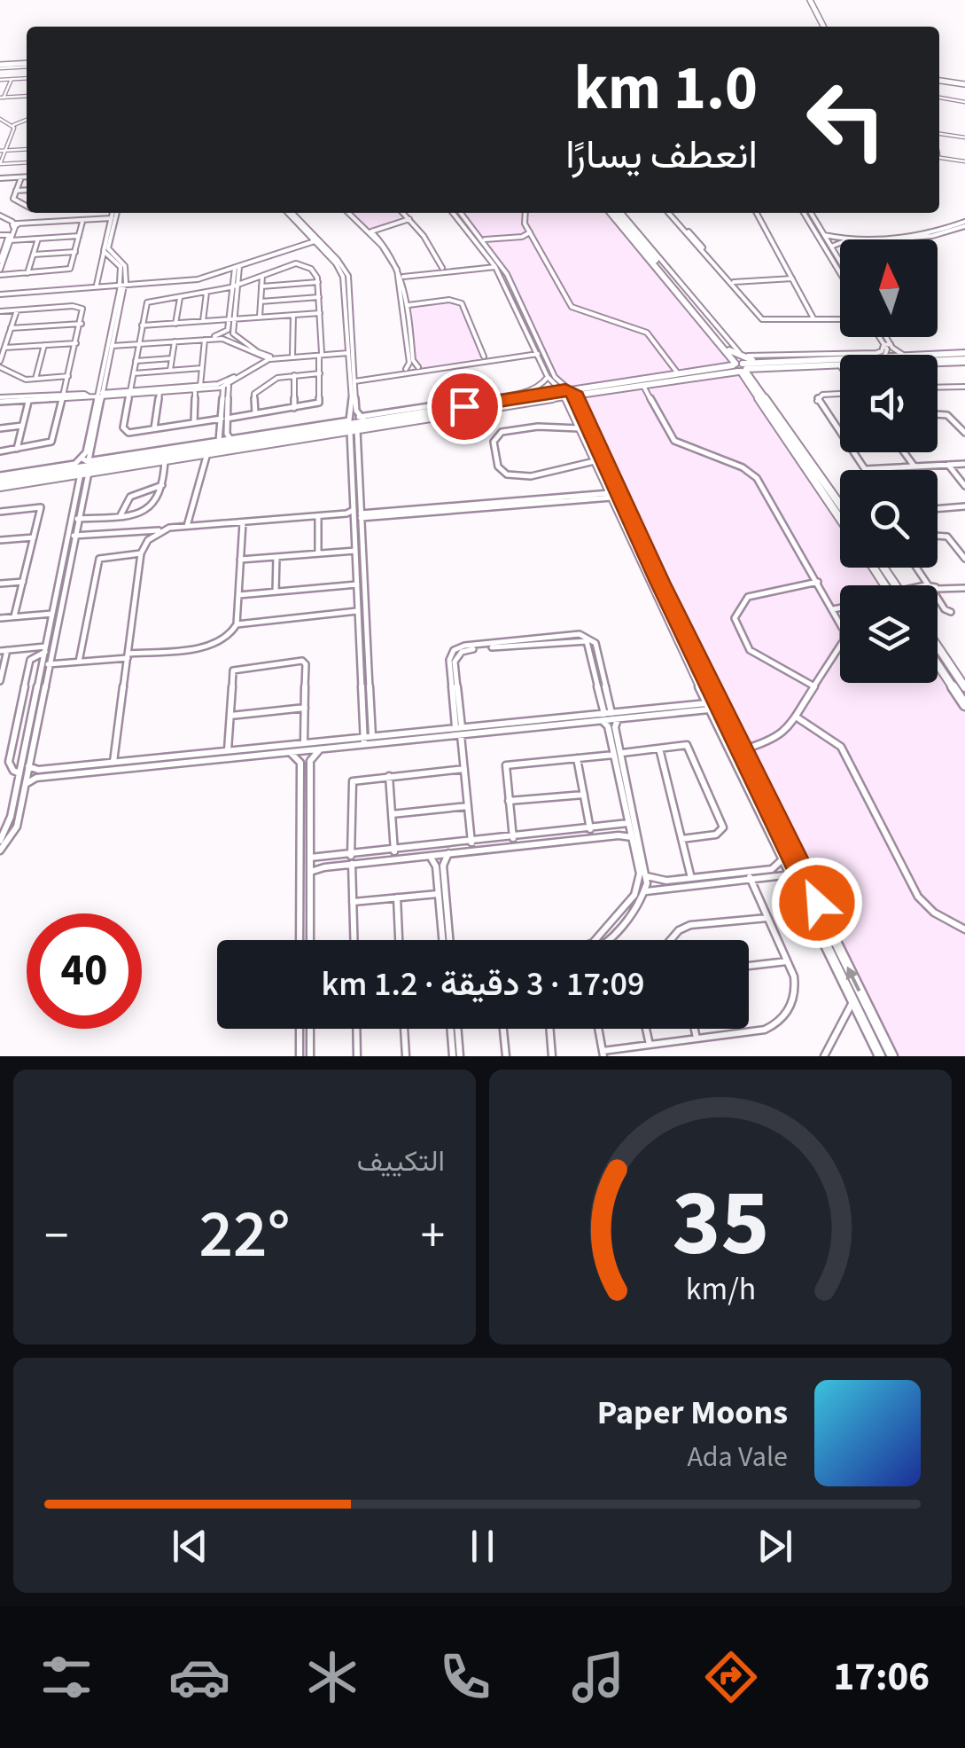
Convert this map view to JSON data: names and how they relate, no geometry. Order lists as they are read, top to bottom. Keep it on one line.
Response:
{"north":"top","page":{"turn":["1.0 km","انعطف يسارًا"],"limit":"40","trip":"17:09 · 3 دقيقة · 1.2 km","tile":"التكييف","heat":["−","22°","+"],"song":["Paper Moons","Ada Vale"],"tabs":"17:06","gauge":["35","km/h"]}}
